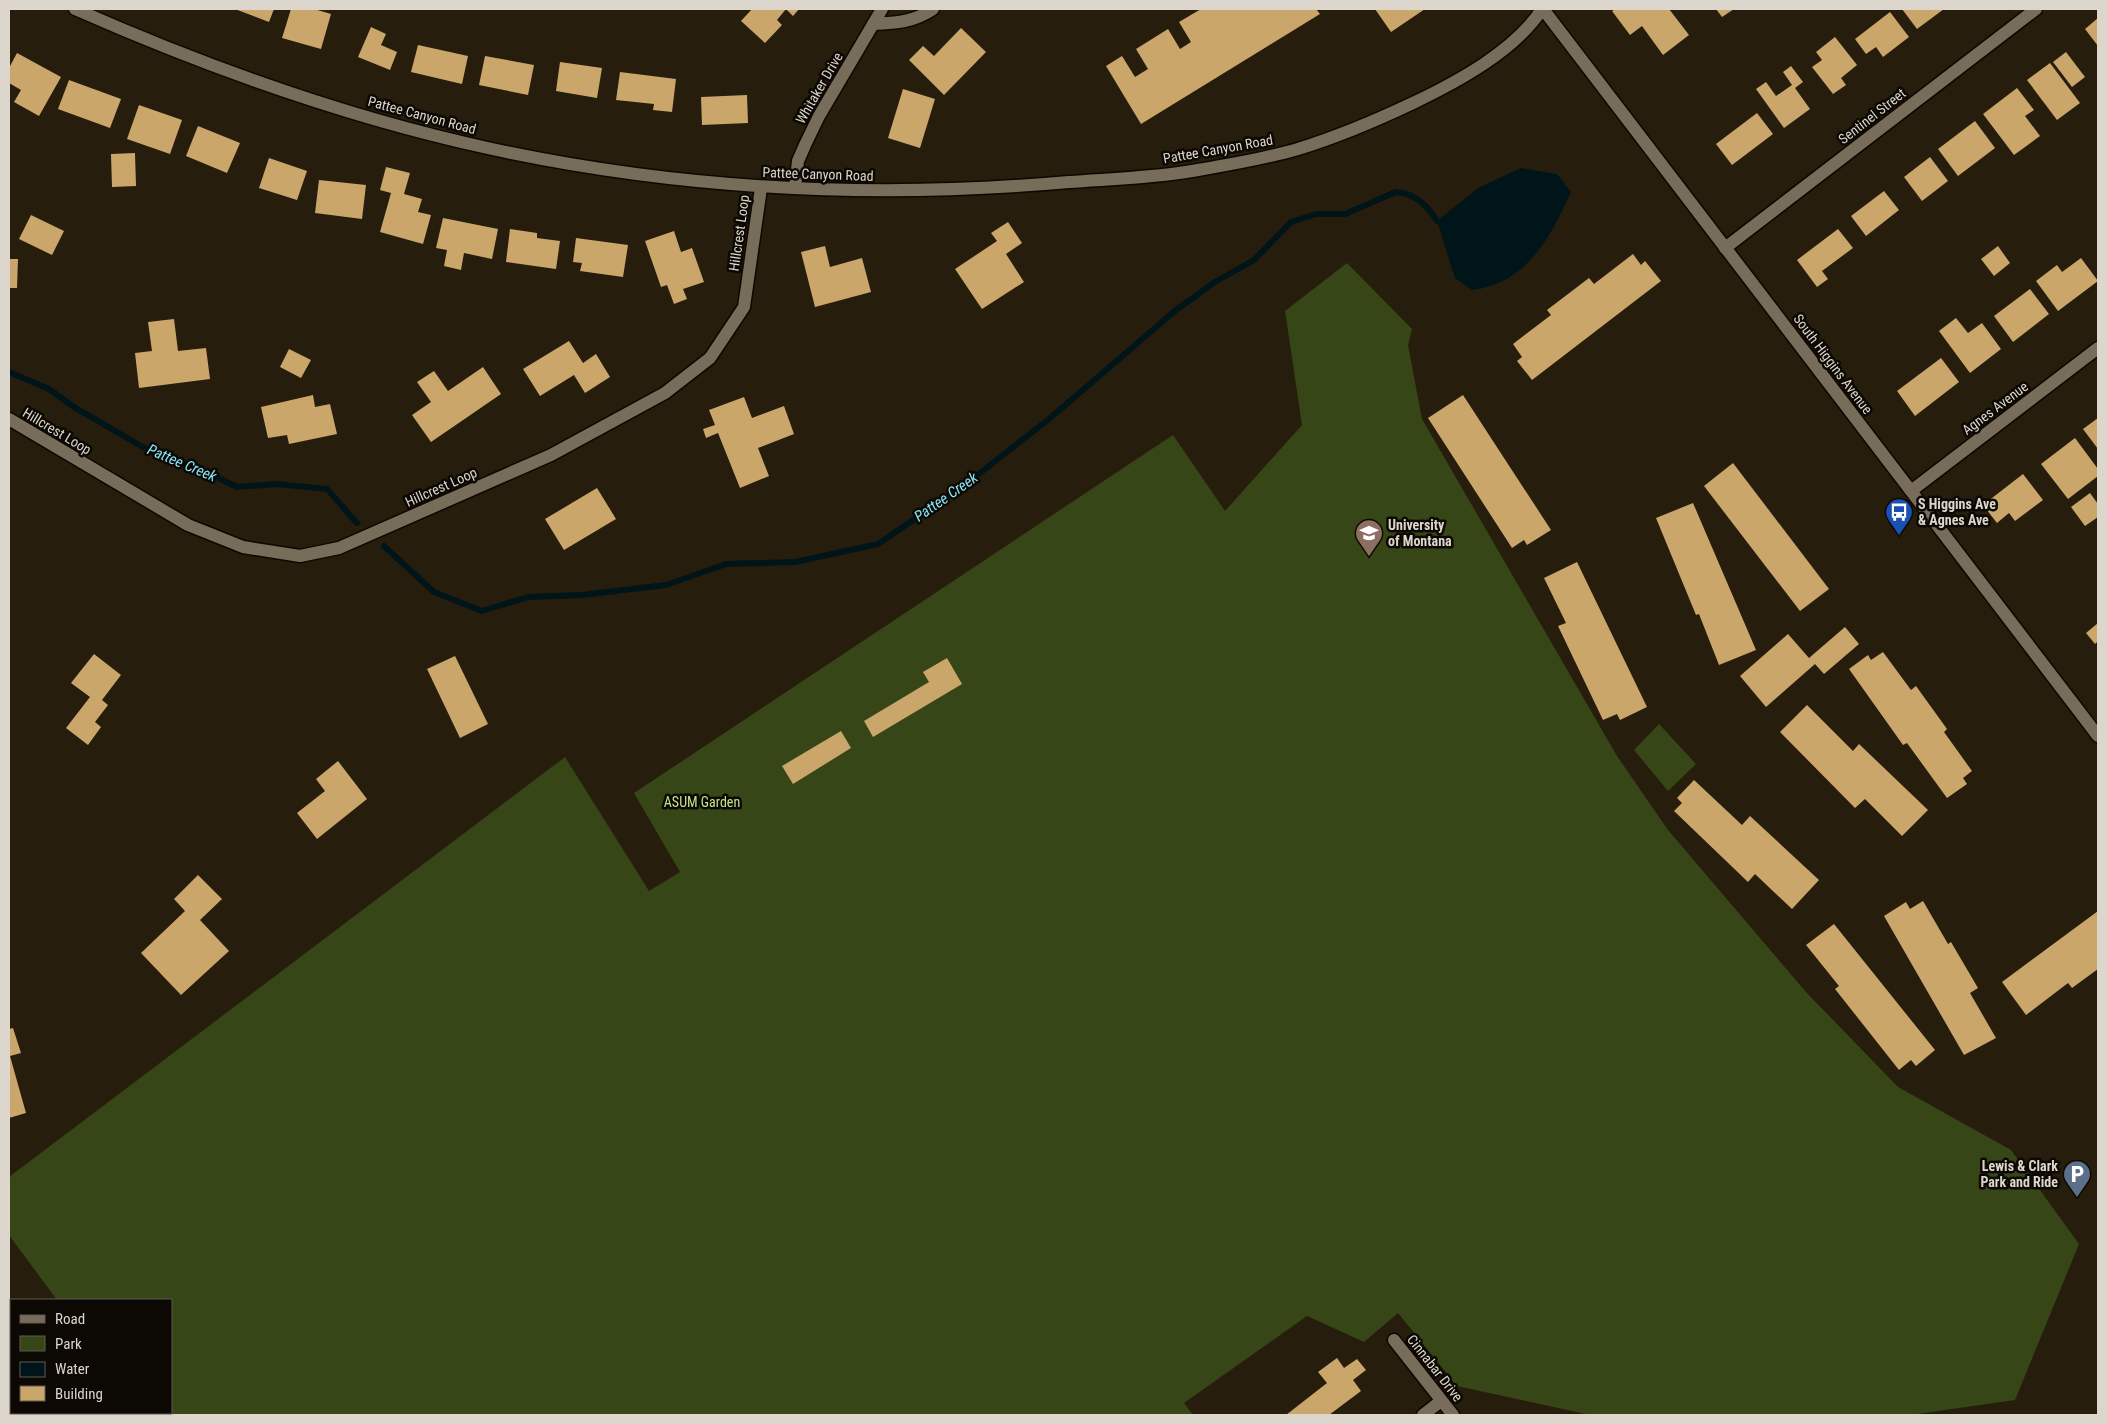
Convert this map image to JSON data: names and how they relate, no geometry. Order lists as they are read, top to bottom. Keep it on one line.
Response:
{"streets":{"street":["Whitaker Drive","Pattee Canyon Road","Sentinel Street","Hillcrest Loop","South Higgins Avenue","Agnes Avenue","Cinnabar Drive"]},"crossings":[["Whitaker Drive","Pattee Canyon Road"],["Pattee Canyon Road","Hillcrest Loop"],["Pattee Canyon Road","South Higgins Avenue"],["Sentinel Street","South Higgins Avenue"],["South Higgins Avenue","Agnes Avenue"]],"water":["Pattee Creek"],"parks":["ASUM Garden"],"places":{"bus stop":["S Higgins Ave & Agnes Ave"],"school or university":["University of Montana"],"parking":["Lewis & Clark Park and Ride"]},"legend":["Road","Park","Water","Building"]}
